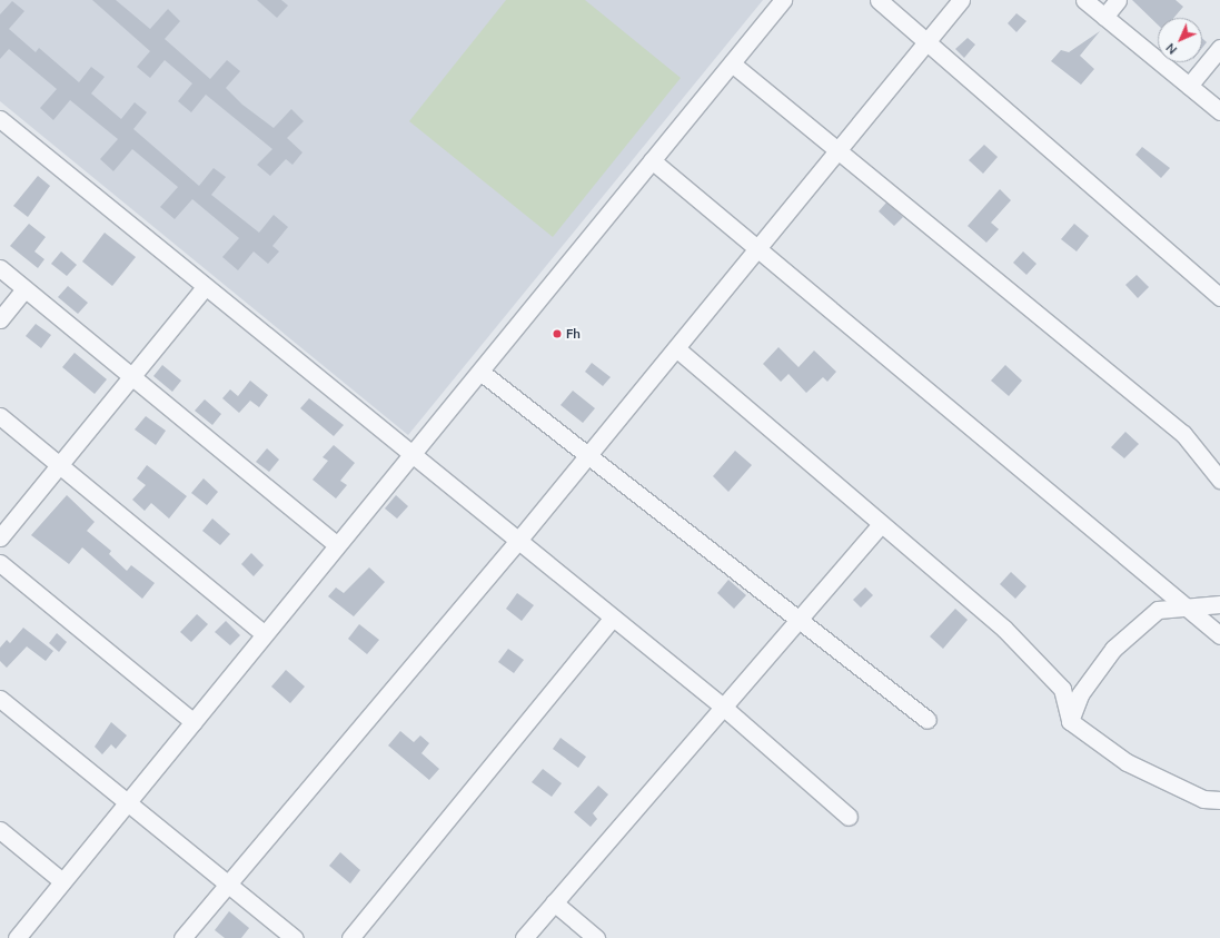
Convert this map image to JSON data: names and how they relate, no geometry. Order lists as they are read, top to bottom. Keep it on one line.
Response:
{"places":["Fh"],"north":"bottom left"}
